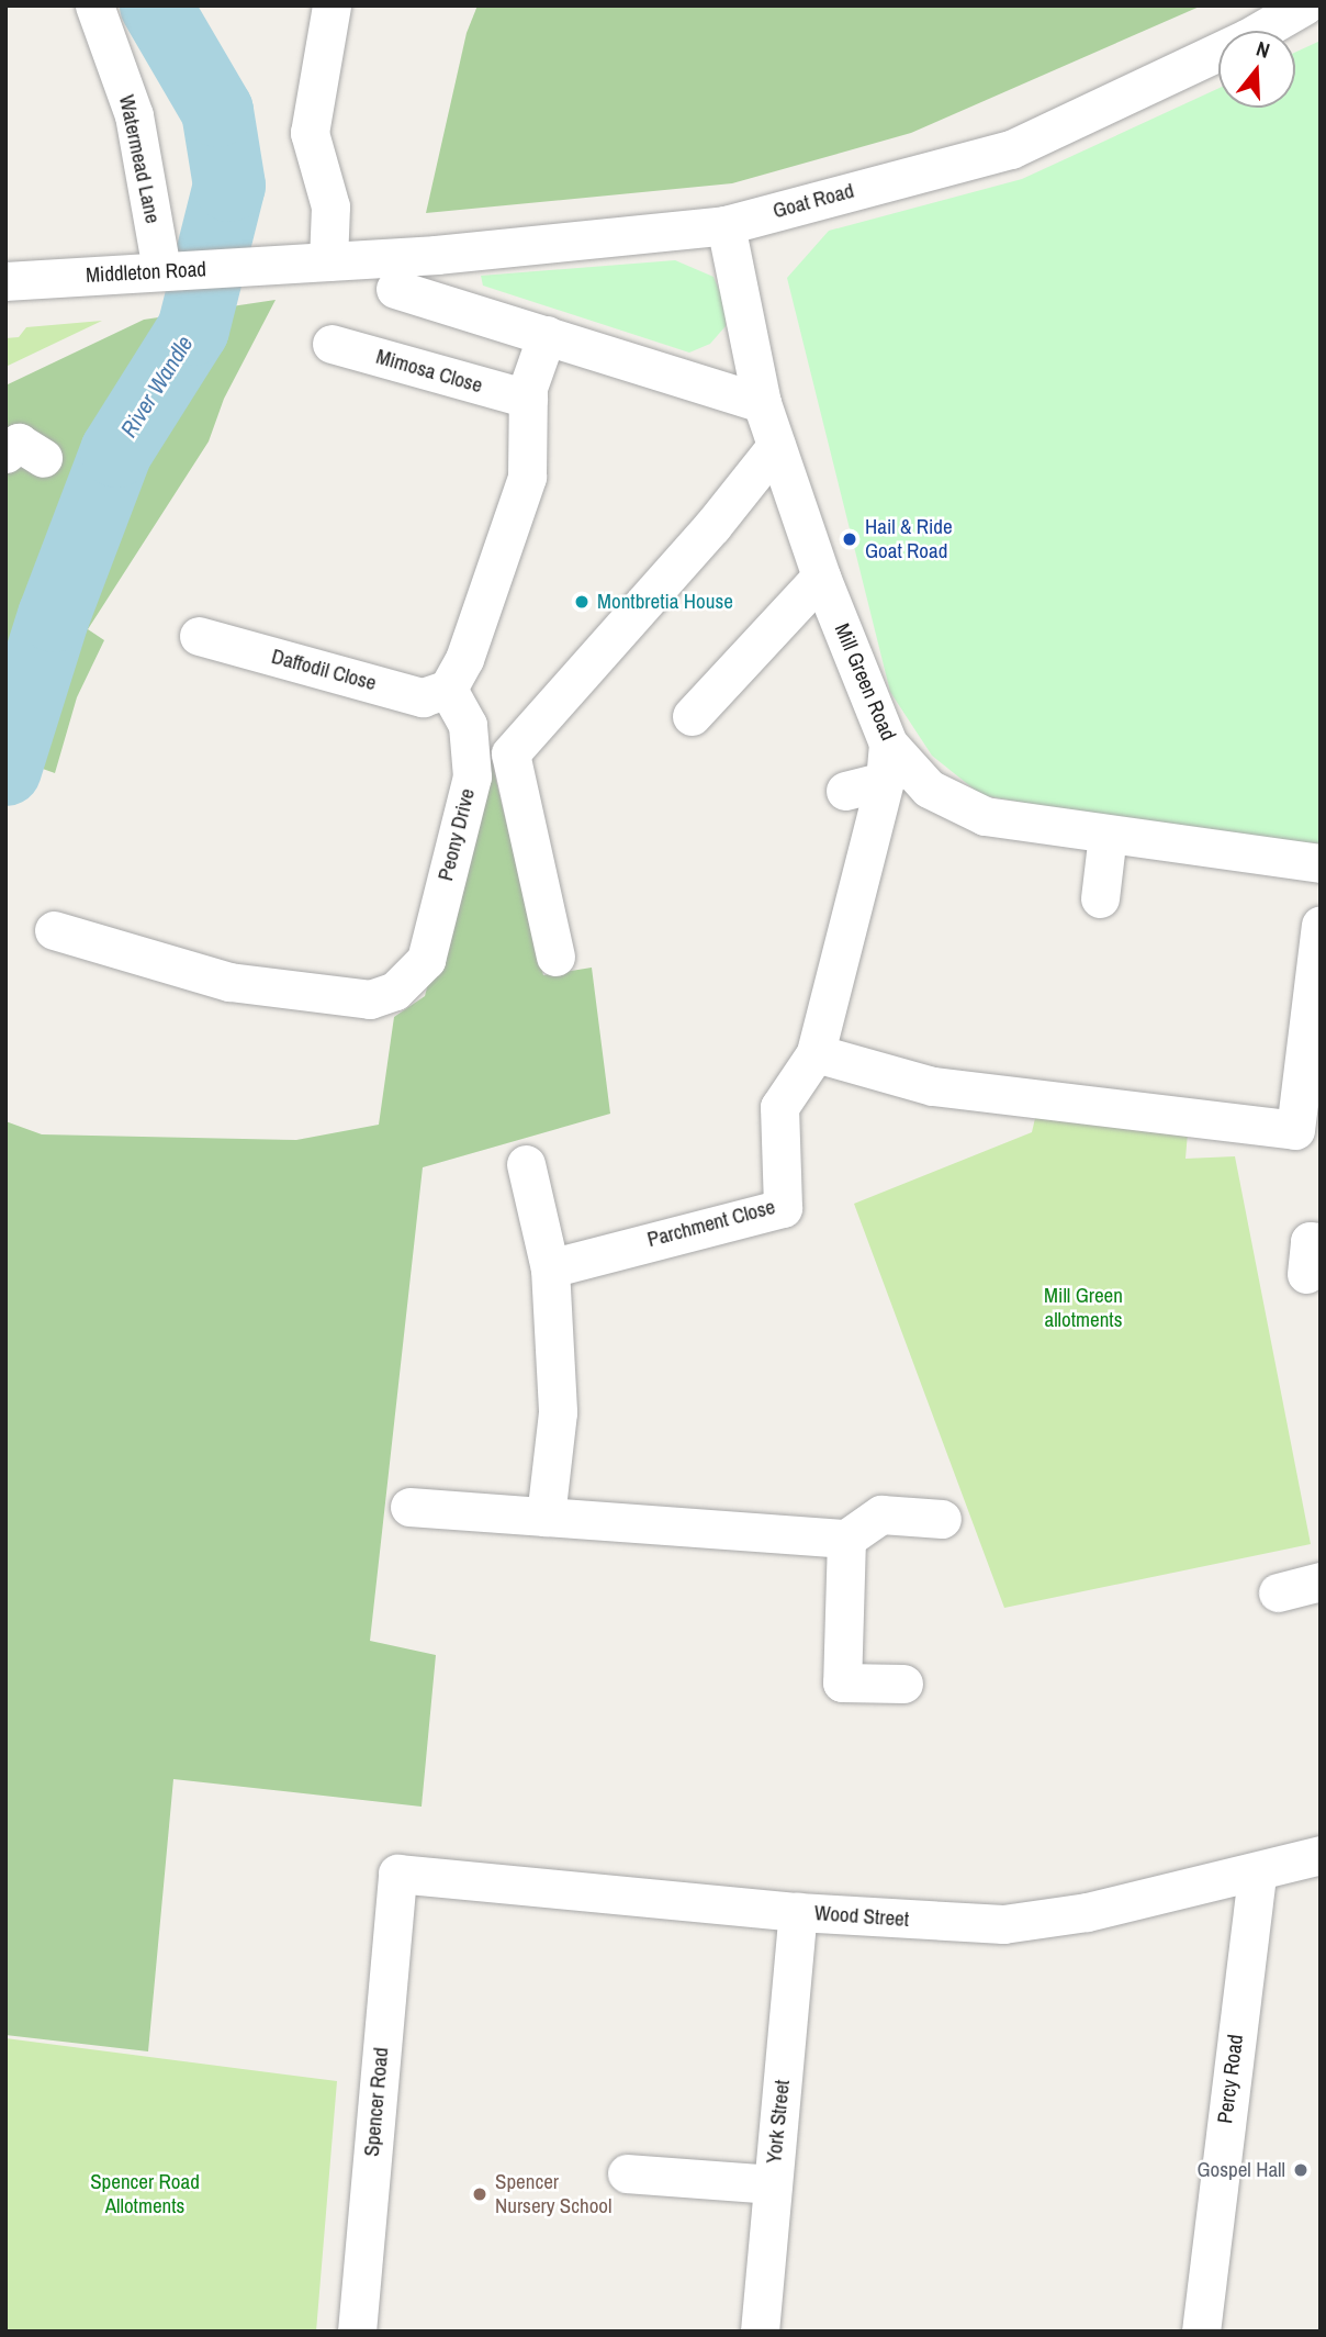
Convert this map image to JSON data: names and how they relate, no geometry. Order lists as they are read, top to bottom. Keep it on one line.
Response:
{"streets":{"street":["Watermead Lane","Goat Road","Middleton Road","Mimosa Close","Daffodil Close","Mill Green Road","Peony Drive","Parchment Close","Wood Street","Percy Road","Spencer Road","York Street"]},"crossings":[["Watermead Lane","Middleton Road"],["Goat Road","Middleton Road"],["Goat Road","Mill Green Road"],["Daffodil Close","Peony Drive"],["Mill Green Road","Parchment Close"],["Wood Street","Percy Road"],["Wood Street","Spencer Road"],["Wood Street","York Street"]],"water":["River Wandle"],"parks":["Mill Green allotments","Spencer Road Allotments"],"places":["Hail & Ride Goat Road","Montbretia House","Gospel Hall","Spencer Nursery School"],"north":"top"}
